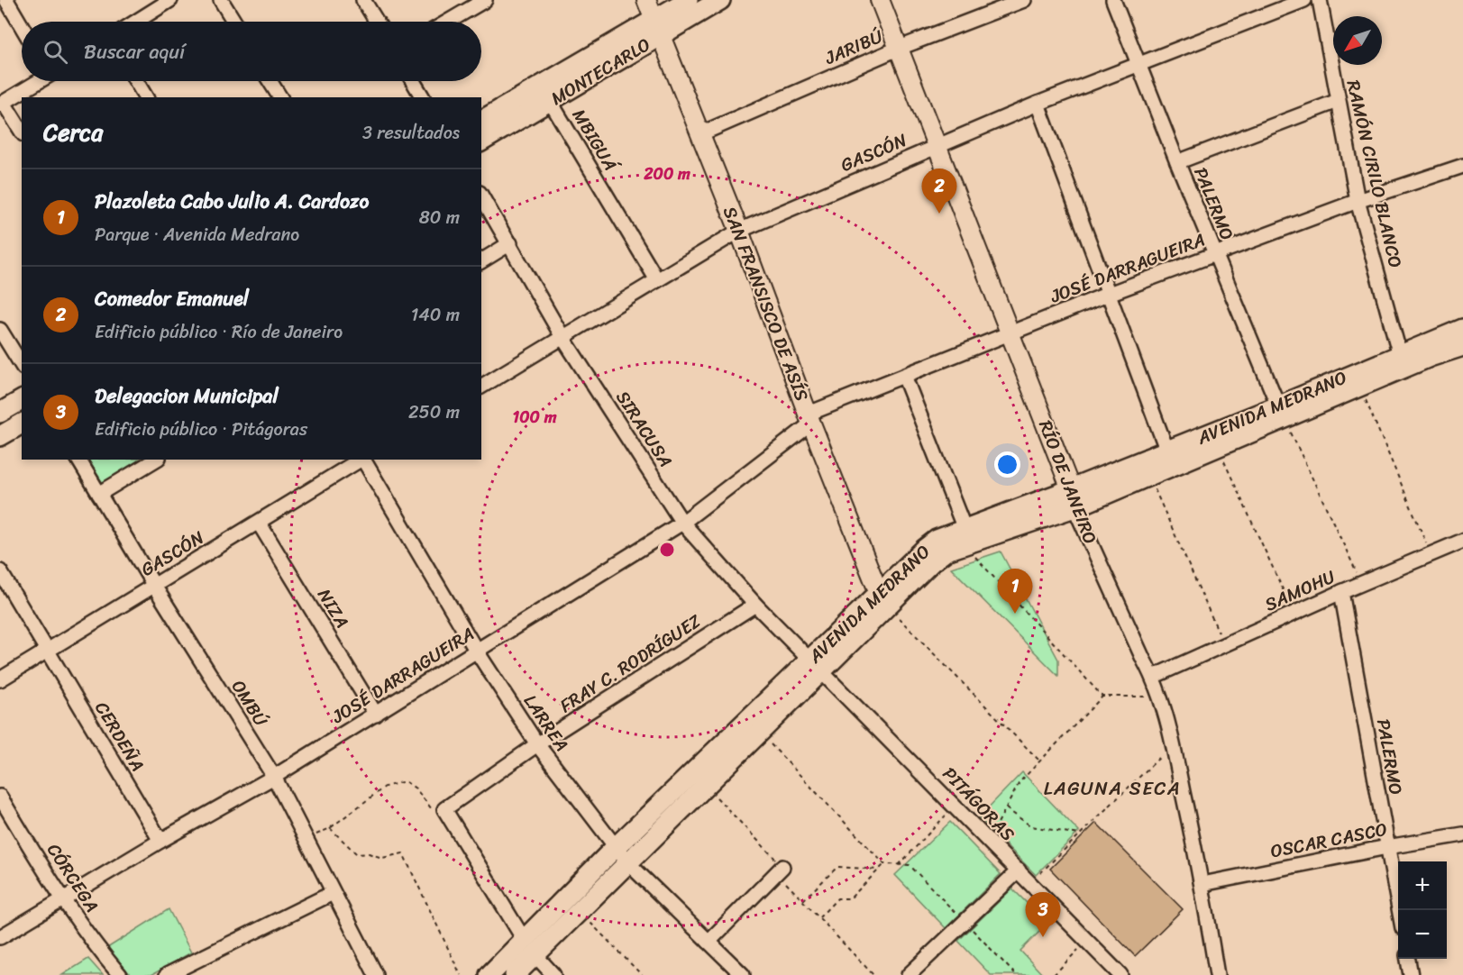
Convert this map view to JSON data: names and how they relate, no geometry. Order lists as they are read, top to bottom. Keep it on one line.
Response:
{"streets":{"main road":["MONTECARLO","AVENIDA MEDRANO"],"street":["JARIBÚ","MBIGUÁ","GASCÓN","RAMÓN CIRILO BLANCO","PALERMO","JOSÉ DARRAGUEIRA","SAN FRANSISCO DE ASÍS","SIRACUSA","RÍO DE JANEIRO","SAMOHU","NIZA","FRAY C. RODRÍGUEZ","OMBÚ","LARREA","CERDEÑA","PITÁGORAS","OSCAR CASCO","CÓRCEGA"]},"crossings":[["JARIBÚ","SAN FRANSISCO DE ASÍS"],["JARIBÚ","RÍO DE JANEIRO"],["MONTECARLO","MBIGUÁ"],["MONTECARLO","SAN FRANSISCO DE ASÍS"],["MBIGUÁ","GASCÓN"],["GASCÓN","PALERMO"],["GASCÓN","SAN FRANSISCO DE ASÍS"],["GASCÓN","SIRACUSA"],["GASCÓN","RÍO DE JANEIRO"],["GASCÓN","NIZA"],["GASCÓN","OMBÚ"],["GASCÓN","CERDEÑA"],["RAMÓN CIRILO BLANCO","JOSÉ DARRAGUEIRA"],["RAMÓN CIRILO BLANCO","AVENIDA MEDRANO"],["PALERMO","JOSÉ DARRAGUEIRA"],["PALERMO","AVENIDA MEDRANO"],["PALERMO","SAMOHU"],["PALERMO","OSCAR CASCO"],["JOSÉ DARRAGUEIRA","SAN FRANSISCO DE ASÍS"],["JOSÉ DARRAGUEIRA","SIRACUSA"],["JOSÉ DARRAGUEIRA","RÍO DE JANEIRO"],["JOSÉ DARRAGUEIRA","NIZA"],["JOSÉ DARRAGUEIRA","OMBÚ"],["JOSÉ DARRAGUEIRA","LARREA"],["JOSÉ DARRAGUEIRA","CERDEÑA"],["JOSÉ DARRAGUEIRA","CÓRCEGA"],["SAN FRANSISCO DE ASÍS","AVENIDA MEDRANO"],["AVENIDA MEDRANO","SIRACUSA"],["AVENIDA MEDRANO","RÍO DE JANEIRO"],["AVENIDA MEDRANO","LARREA"],["AVENIDA MEDRANO","PITÁGORAS"],["SIRACUSA","FRAY C. RODRÍGUEZ"],["SIRACUSA","PITÁGORAS"],["RÍO DE JANEIRO","SAMOHU"],["RÍO DE JANEIRO","OSCAR CASCO"],["FRAY C. RODRÍGUEZ","LARREA"]],"districts":["LAGUNA SECA"],"north":"bottom left","page":{"search":"Buscar aquí","heading":["Cerca","3 resultados"],"list":[{"mark":"1","name":"Plazoleta Cabo Julio A. Cardozo","note":"Parque · Avenida Medrano","value":"80 m"},{"mark":"2","name":"Comedor Emanuel","note":"Edificio público · Río de Janeiro","value":"140 m"},{"mark":"3","name":"Delegacion Municipal","note":"Edificio público · Pitágoras","value":"250 m"}],"pins":["2","1","3"],"map_buttons":["+","−"]},"rings":["200 m","100 m"]}
